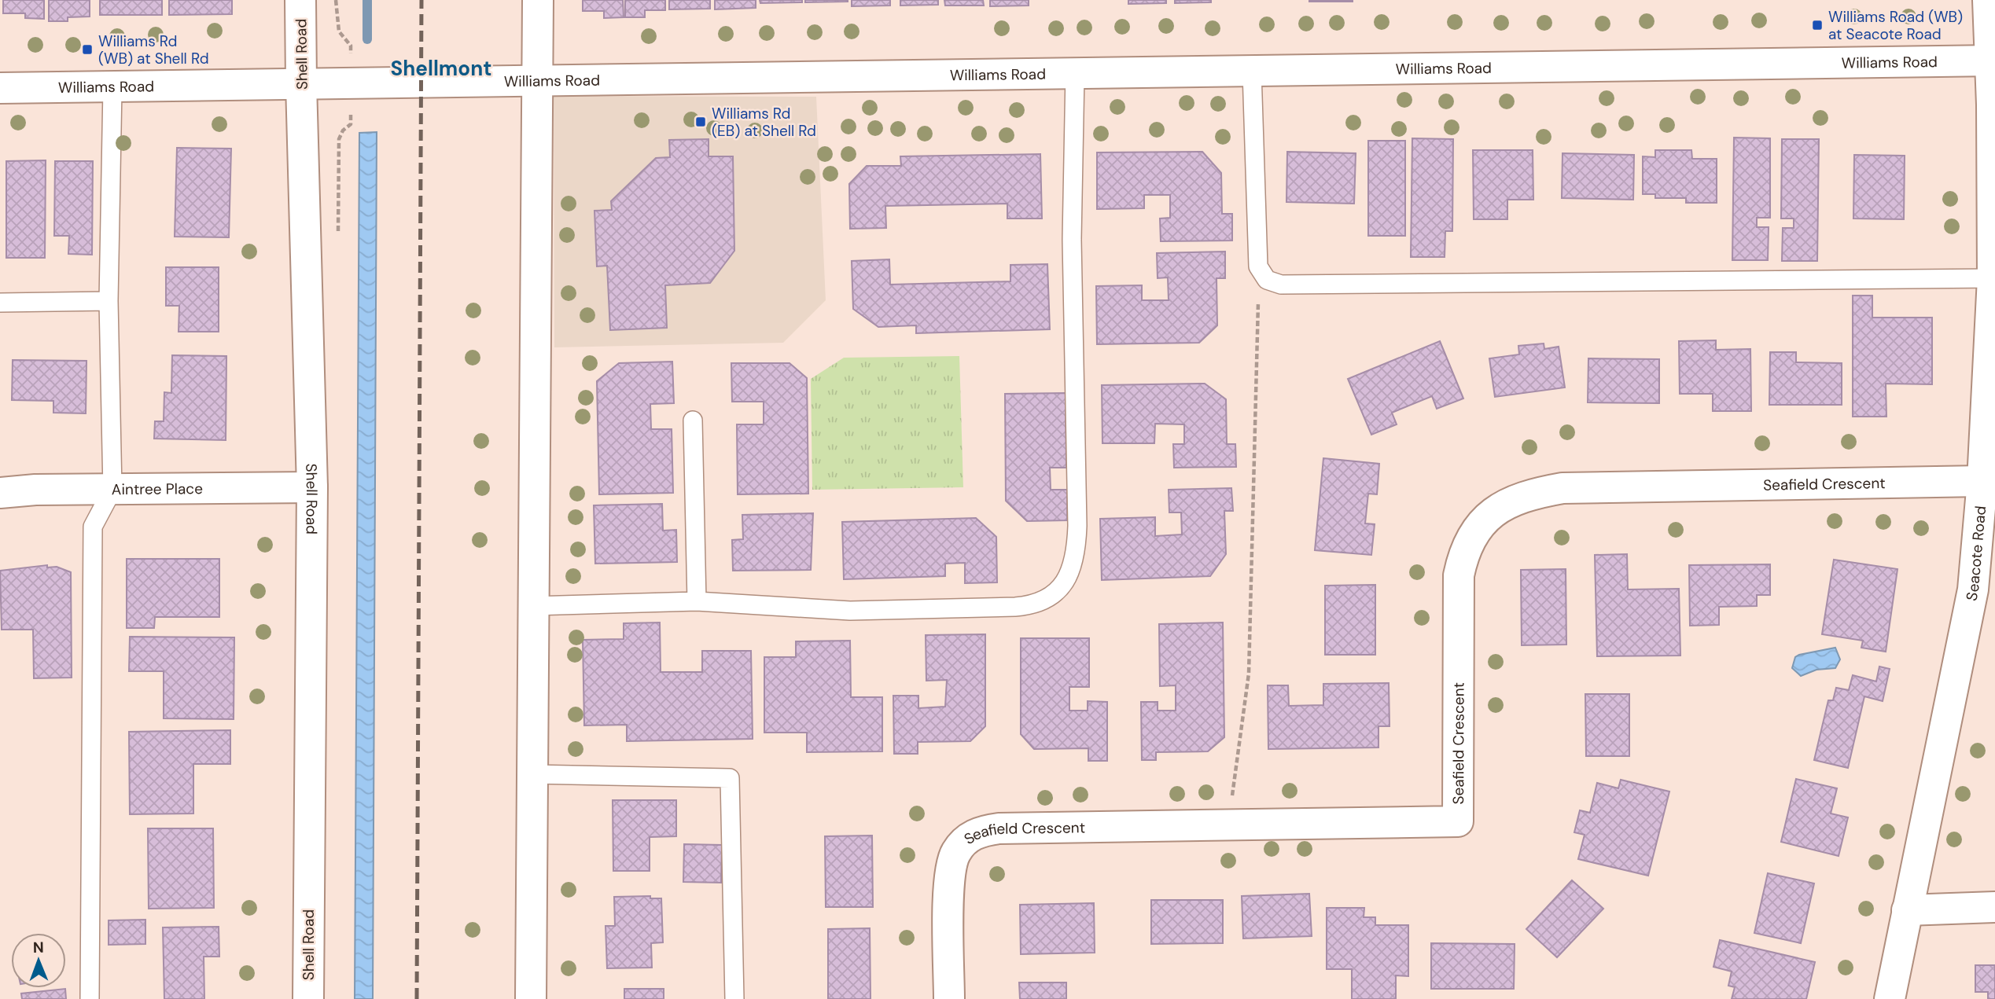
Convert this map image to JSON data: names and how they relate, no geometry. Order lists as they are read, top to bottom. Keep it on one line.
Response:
{"streets":{"street":["Shell Road","Williams Road","Seafield Crescent","Aintree Place","Seacote Road"]},"crossings":[["Shell Road","Williams Road"],["Shell Road","Aintree Place"],["Williams Road","Seacote Road"],["Seafield Crescent","Seacote Road"]],"districts":["Shellmont"],"places":{"transit":["Williams Road (WB) at Seacote Road","Williams Rd (WB) at Shell Rd","Williams Rd (EB) at Shell Rd"]},"north":"top"}
